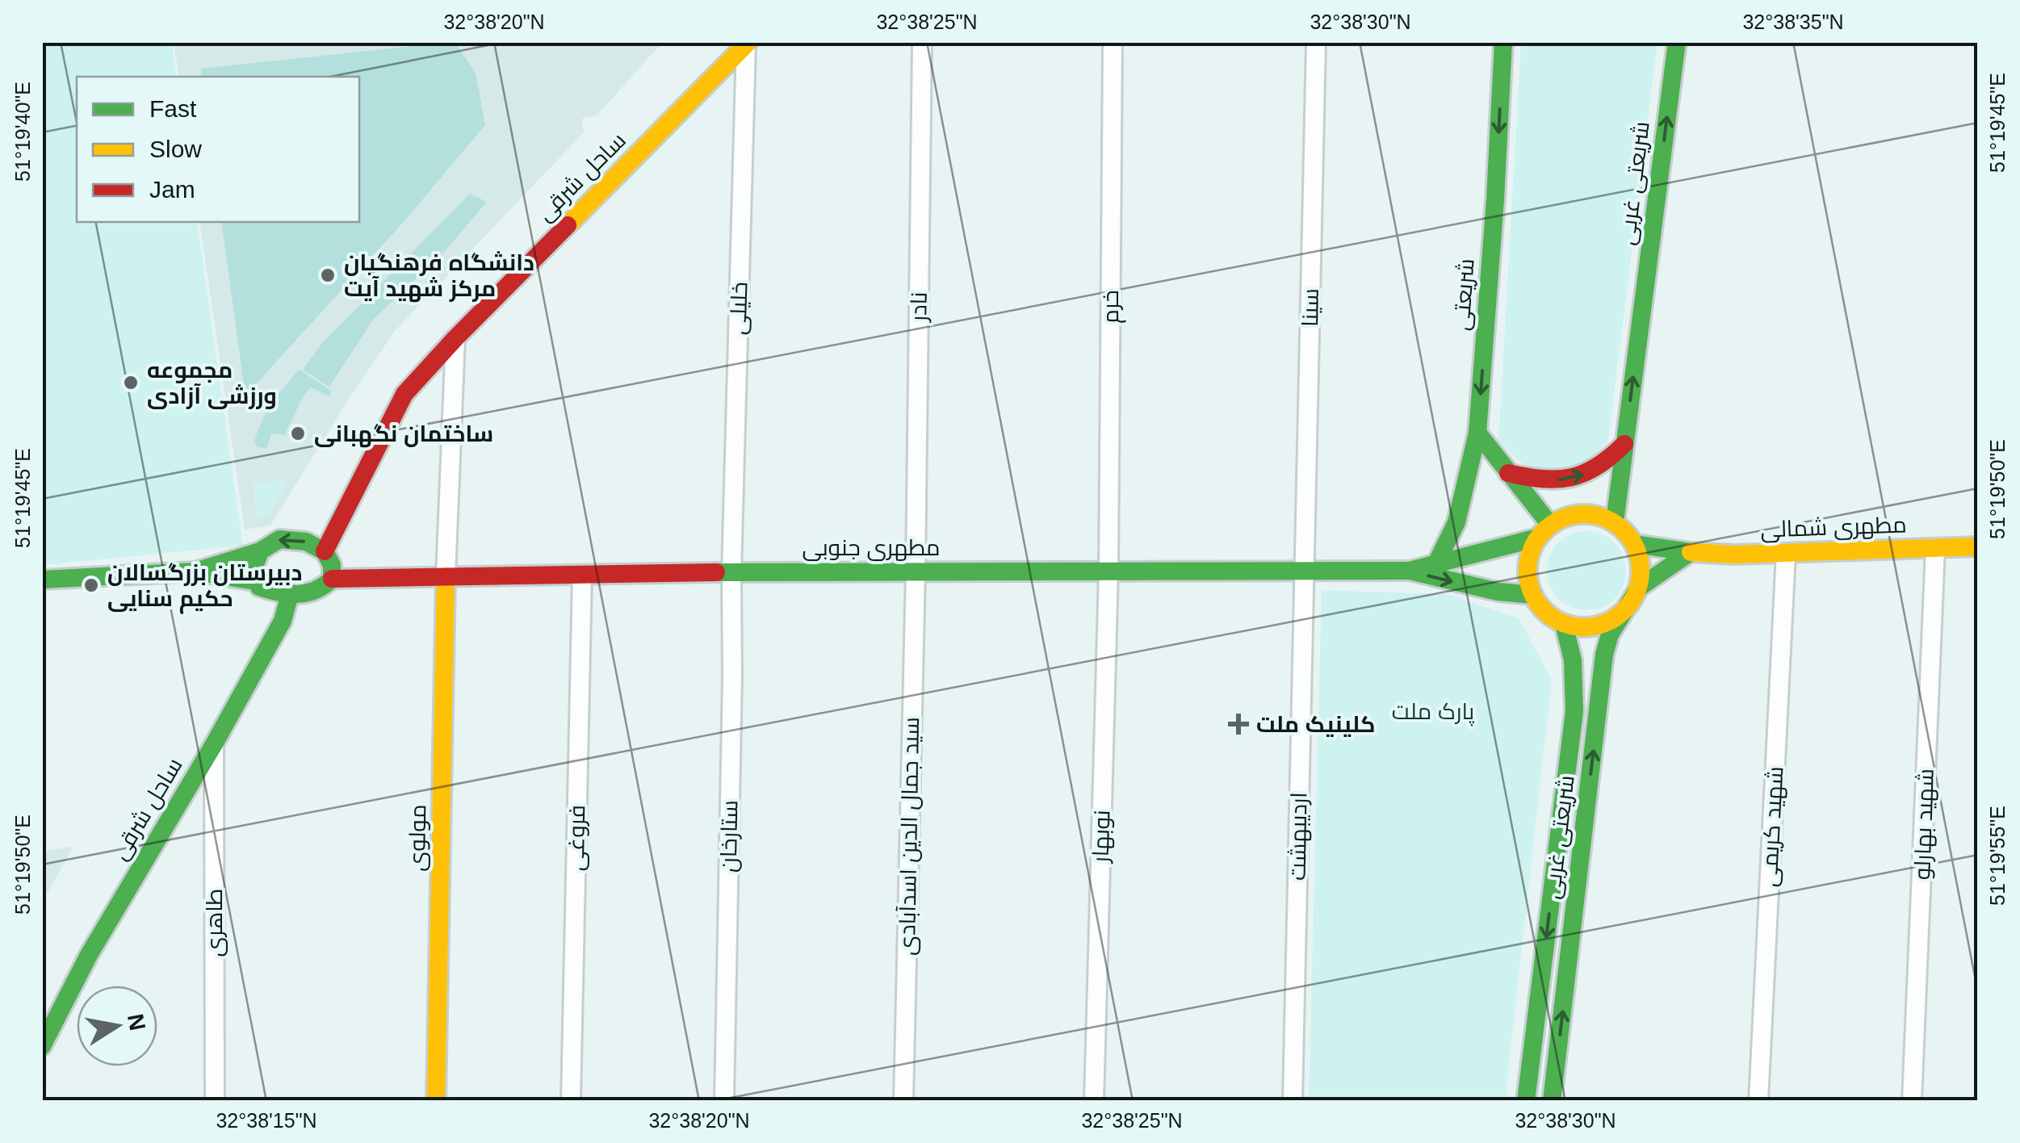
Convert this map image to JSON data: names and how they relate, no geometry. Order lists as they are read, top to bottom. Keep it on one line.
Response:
{"streets":{"street":["ساحل شرقی","شریعتی غربی","شریعتی","نادر","خرم","سینا","خلیلی","مطهری شمالی","مطهری جنوبی","شهید بهارلو","شهید کریمی","ستارخان","سید جمال الدین اسدآبادی","نوبهار","اردیبهشت","مولوی","فروغی","طاهری"]},"crossings":[["ساحل شرقی","خلیلی"],["ساحل شرقی","مطهری جنوبی"],["ساحل شرقی","طاهری"],["شریعتی غربی","مطهری شمالی"],["نادر","مطهری جنوبی"],["نادر","سید جمال الدین اسدآبادی"],["خرم","مطهری جنوبی"],["خرم","نوبهار"],["سینا","مطهری جنوبی"],["سینا","اردیبهشت"],["خلیلی","مطهری جنوبی"],["خلیلی","ستارخان"],["مطهری شمالی","شهید بهارلو"],["مطهری شمالی","شهید کریمی"],["مطهری جنوبی","ستارخان"],["مطهری جنوبی","سید جمال الدین اسدآبادی"],["مطهری جنوبی","نوبهار"],["مطهری جنوبی","اردیبهشت"],["مطهری جنوبی","مولوی"],["مطهری جنوبی","فروغی"]],"one_way":["شریعتی"],"parks":["پارک ملت"],"places":{"other":["دانشگاه فرهنگیان مرکز شهید آیت","مجموعه ورزشی آزادی","ساختمان نگهبانی","دبیرستان بزرگسالان حکیم سنایی"],"health":["کلینیک ملت"]},"legend":["Fast","Slow","Jam"],"north":"right","coordinates":["32°38'20\"N","32°38'25\"N","32°38'30\"N","32°38'35\"N","51°19'45\"E","51°19'40\"E","51°19'50\"E","51°19'55\"E","32°38'15\"N"]}
